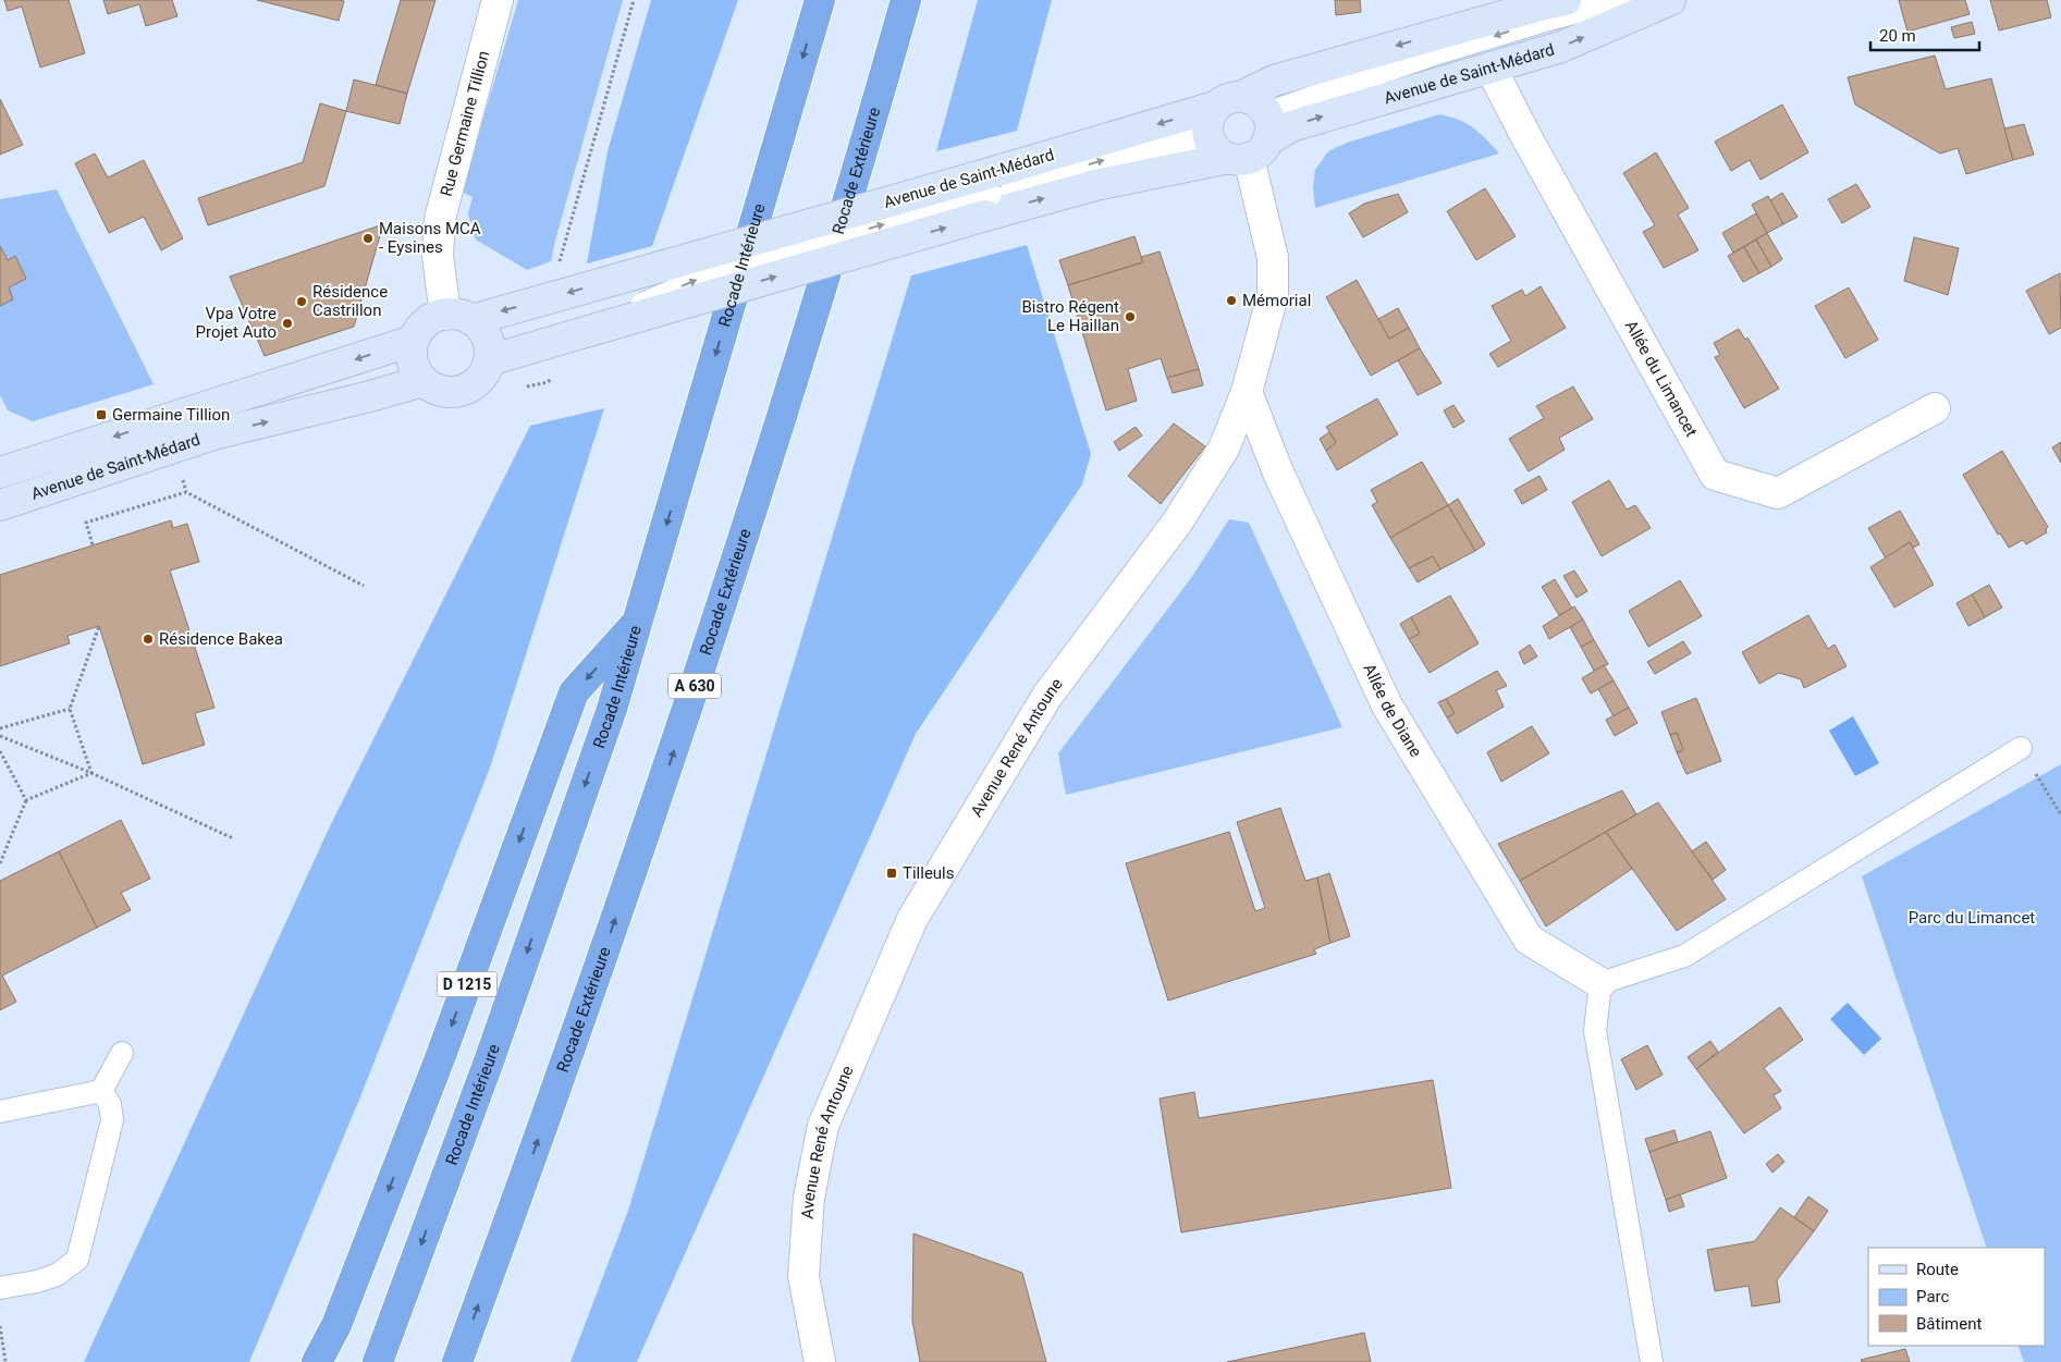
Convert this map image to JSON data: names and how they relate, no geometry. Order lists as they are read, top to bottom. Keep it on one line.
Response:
{"streets":{"highway":["Rocade Extérieure","Rocade Intérieure","A 630","D 1215"],"main road":["Avenue de Saint-Médard"],"street":["Rue Germaine Tillion","Allée du Limancet","Allée de Diane","Avenue René Antoune"]},"crossings":[["Avenue de Saint-Médard","Rue Germaine Tillion"],["Avenue de Saint-Médard","Allée du Limancet"],["Avenue de Saint-Médard","Avenue René Antoune"],["Rocade Intérieure","D 1215"],["Allée de Diane","Avenue René Antoune"]],"parks":["Parc du Limancet"],"places":{"other":["Maisons MCA - Eysines","Mémorial","Résidence Castrillon","Bistro Régent Le Haillan","Vpa Votre Projet Auto","Résidence Bakea"],"transit":["Germaine Tillion","Tilleuls"]},"legend":["Route","Parc","Bâtiment"],"scale_bar":"20 m"}
